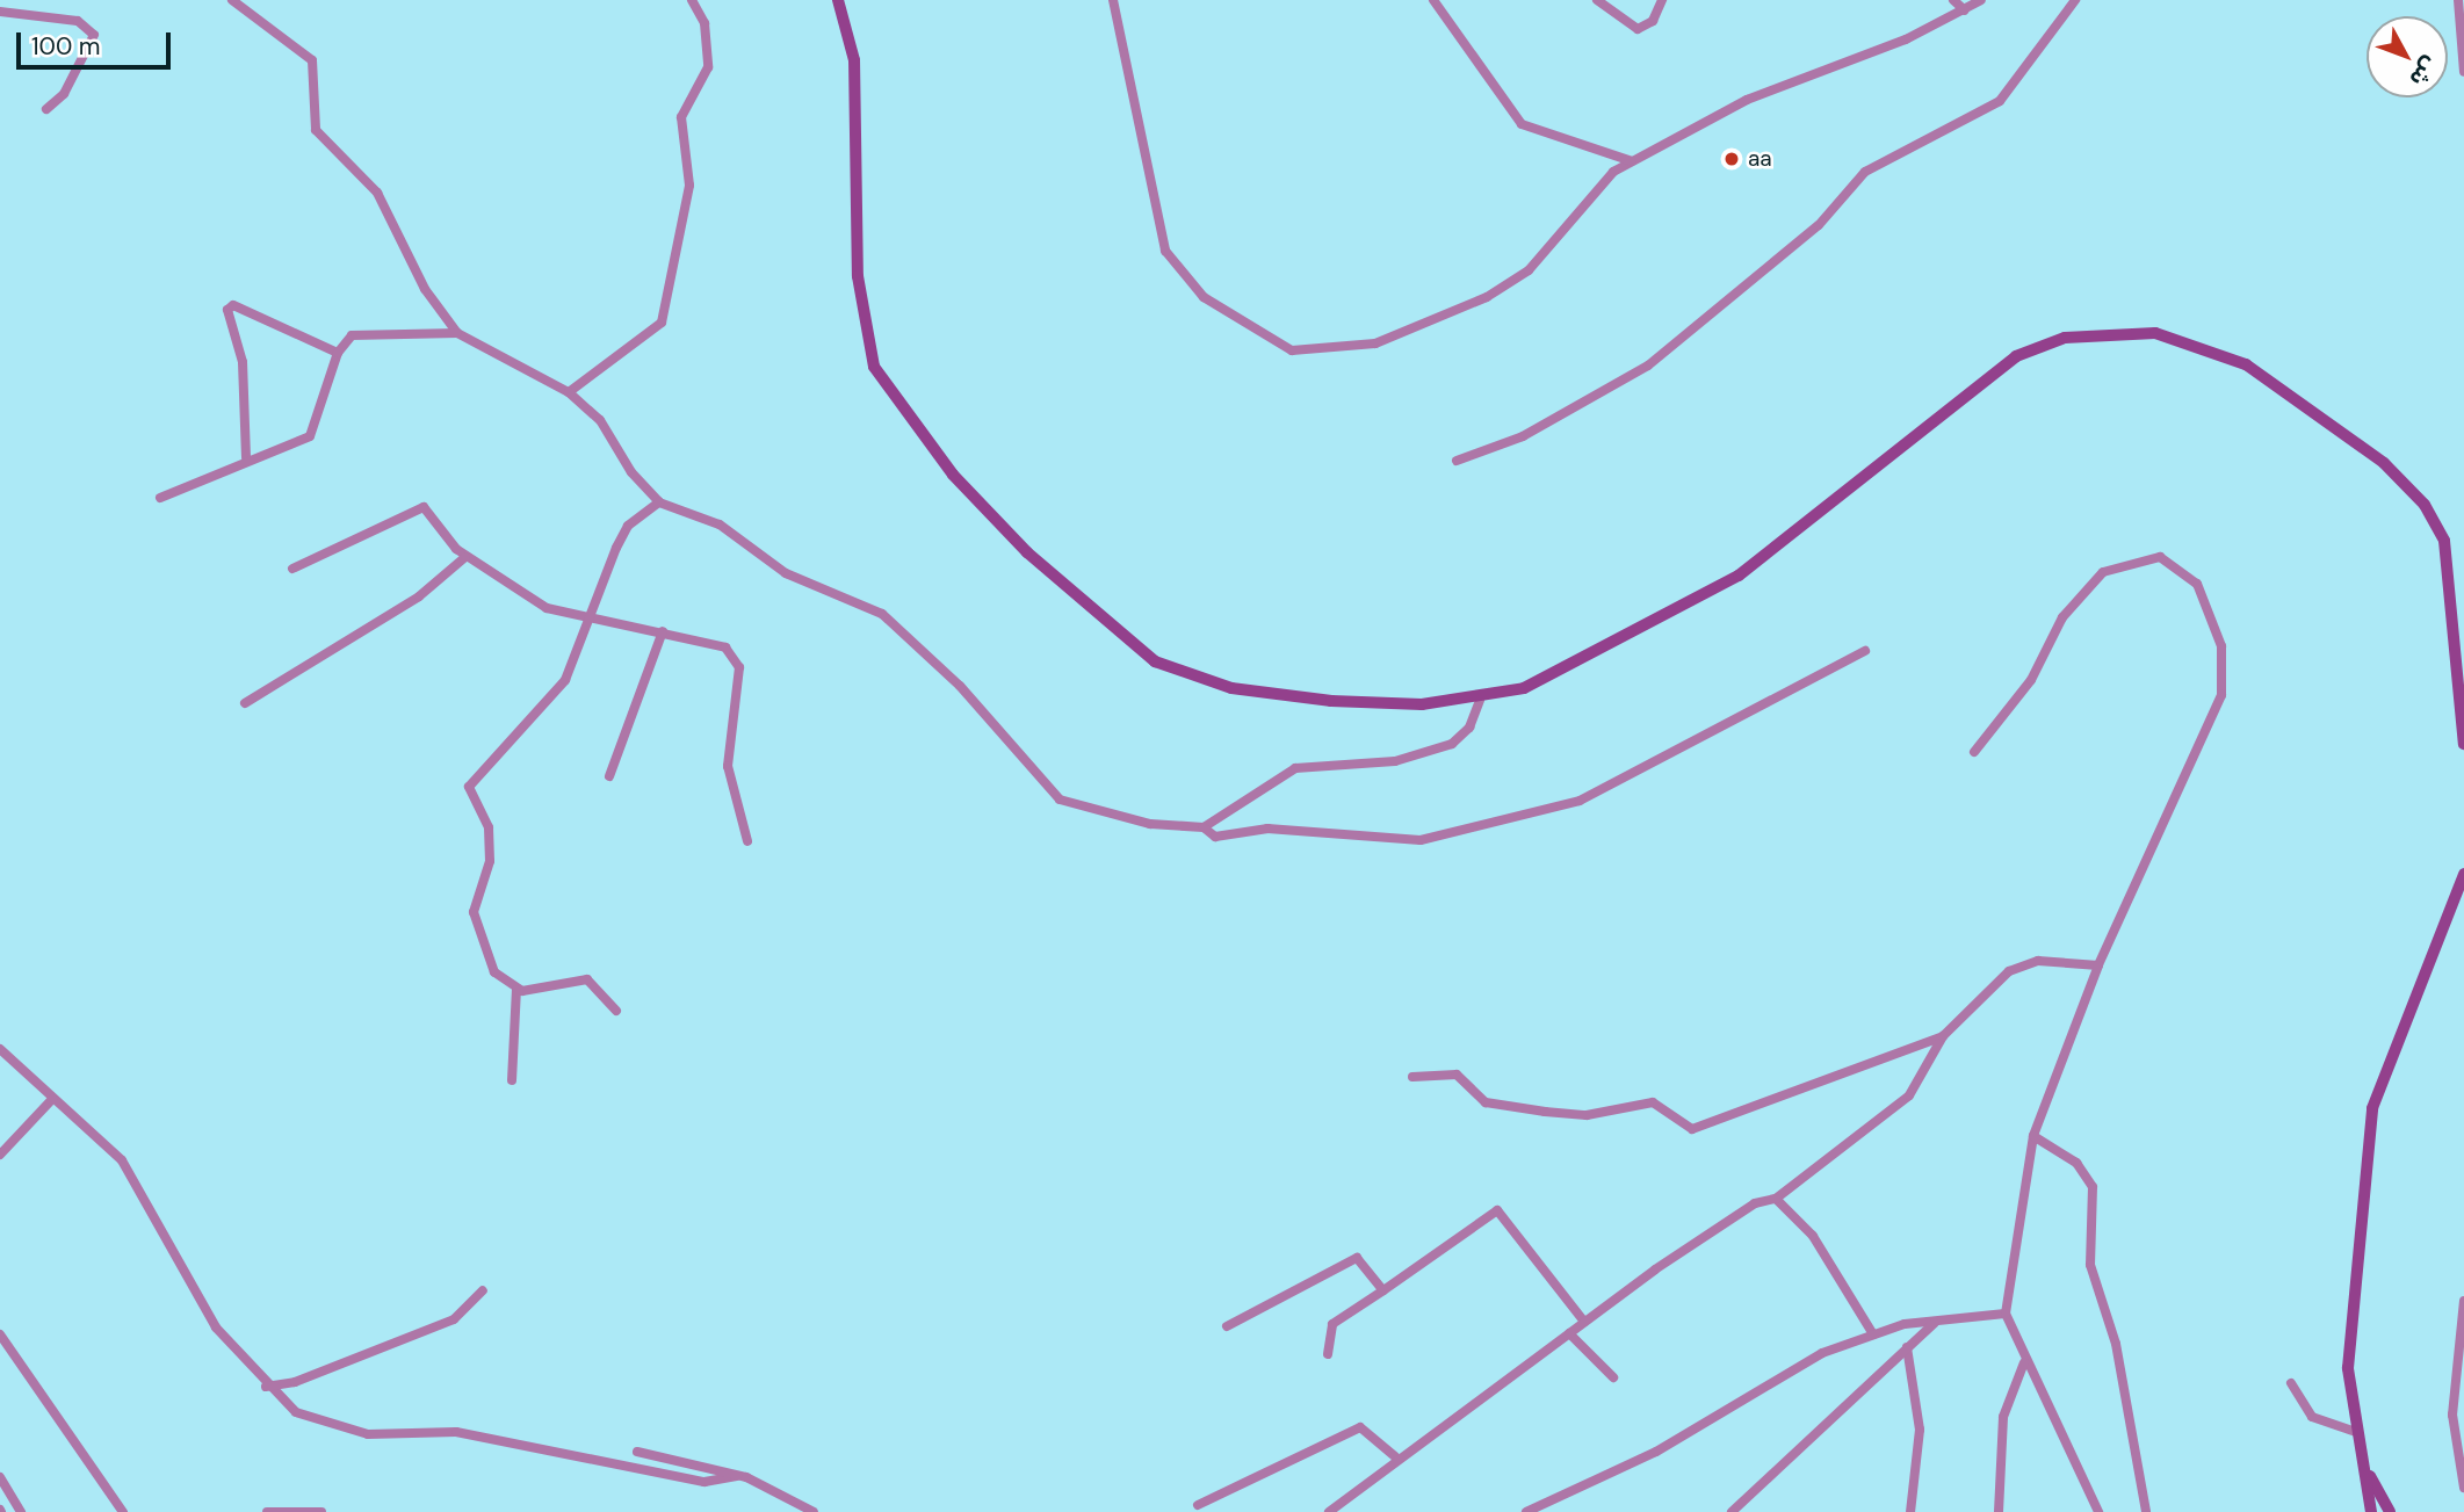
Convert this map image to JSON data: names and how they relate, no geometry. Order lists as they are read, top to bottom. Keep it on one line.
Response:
{"places":["aa"],"scale_bar":"100 m","north":"bottom right"}
